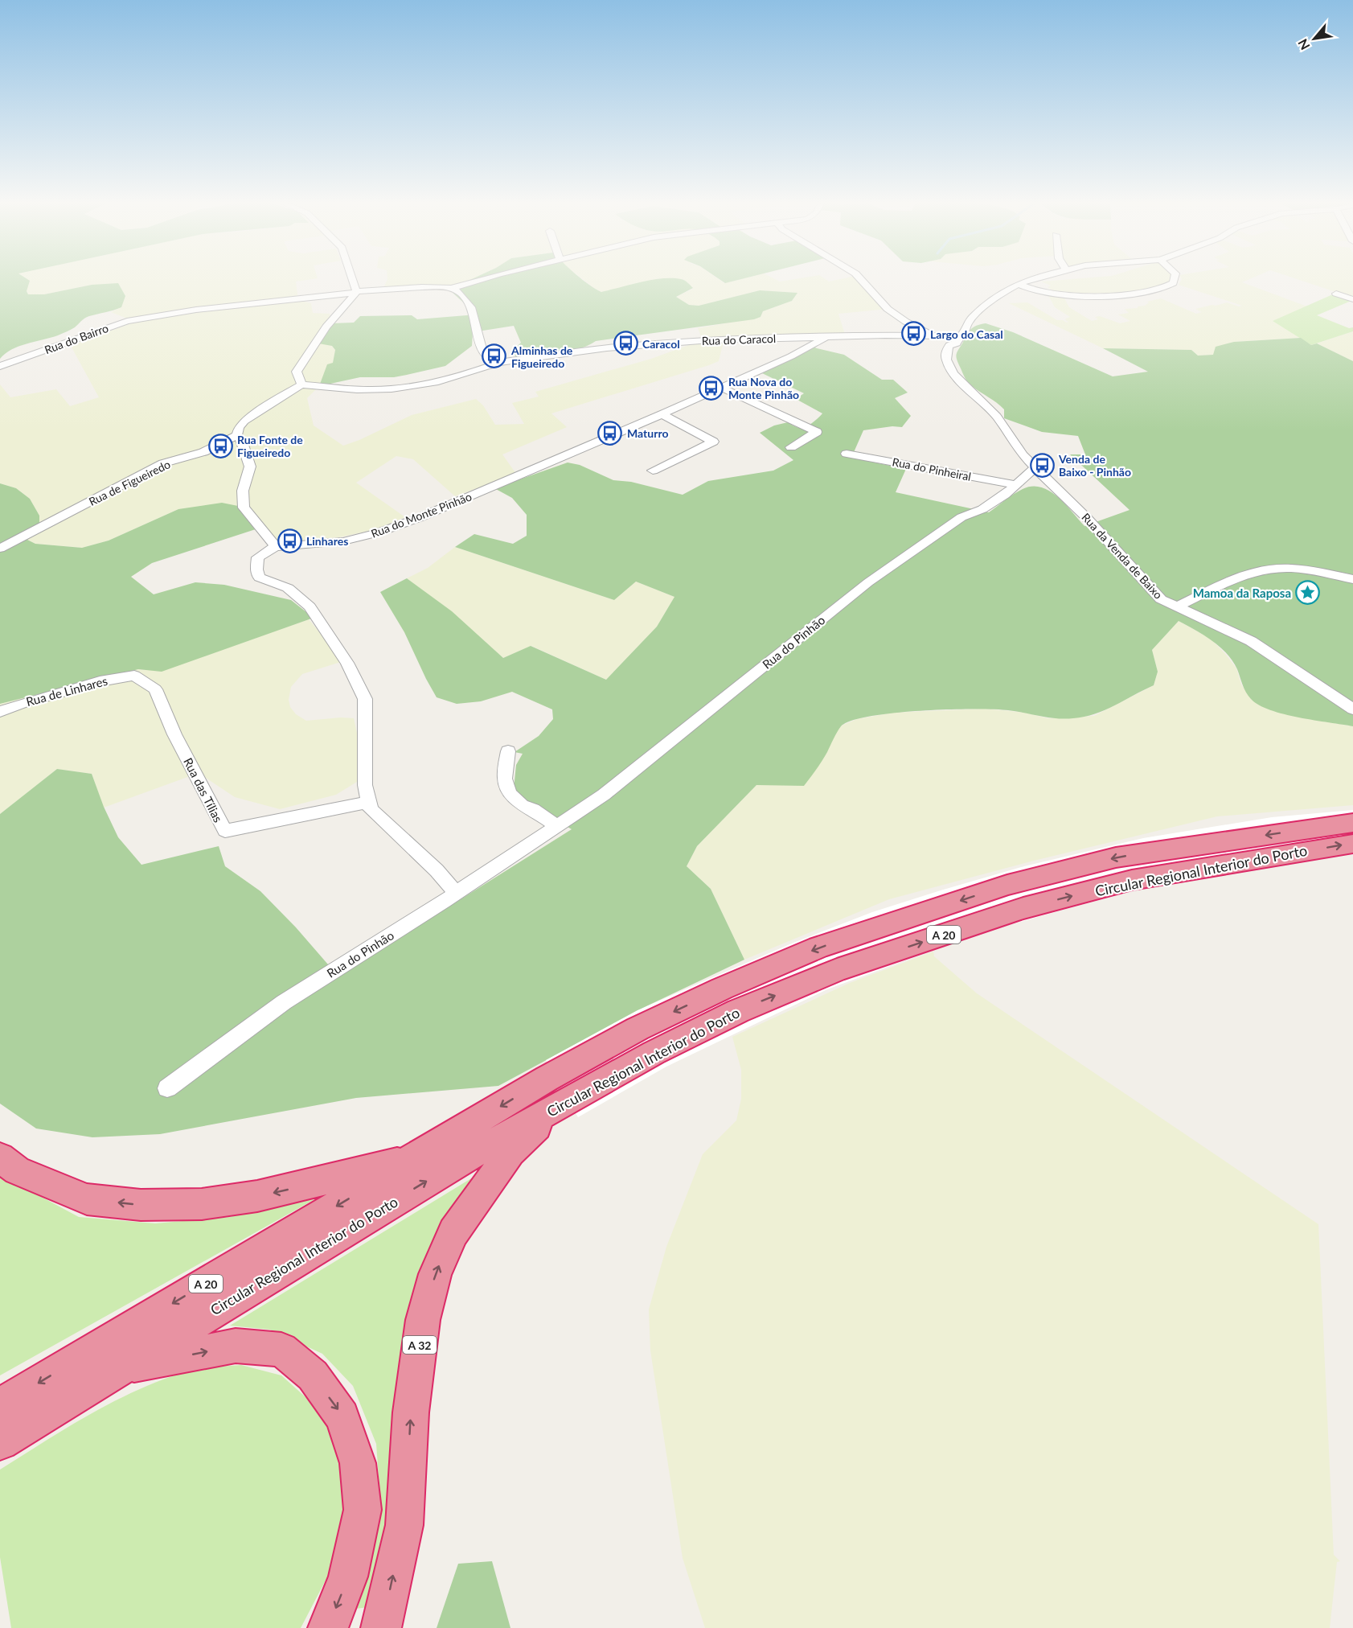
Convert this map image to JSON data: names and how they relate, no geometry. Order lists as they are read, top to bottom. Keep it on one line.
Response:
{"streets":{"highway":["Circular Regional Interior do Porto","A 20","A 32"],"street":["Rua do Bairro","Rua do Caracol","Rua do Pinheiral","Rua de Figueiredo","Rua do Monte Pinhão","Rua da Venda de Baixo","Rua do Pinhão","Rua de Linhares","Rua das Tílias"]},"crossings":[["Rua do Caracol","Rua de Figueiredo"],["Rua do Caracol","Rua do Monte Pinhão"],["Rua do Pinheiral","Rua do Pinhão"],["Rua da Venda de Baixo","Rua do Pinhão"],["Rua de Linhares","Rua das Tílias"],["Circular Regional Interior do Porto","A 32"]],"places":{"bus stop":["Largo do Casal","Caracol","Alminhas de Figueiredo","Rua Nova do Monte Pinhão","Maturro","Rua Fonte de Figueiredo","Venda de Baixo - Pinhão","Linhares"],"place":["Mamoa da Raposa"]},"north":"bottom left"}
